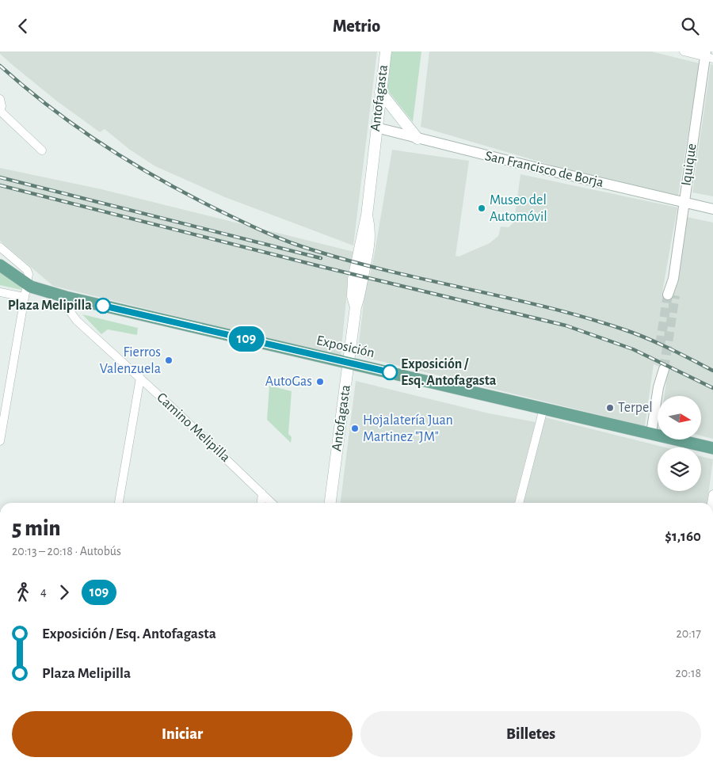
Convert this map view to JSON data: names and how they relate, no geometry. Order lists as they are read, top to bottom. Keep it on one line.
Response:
{"streets":{"main road":["Antofagasta","Exposición"],"street":["Iquique","San Francisco de Borja","Camino Melipilla"]},"crossings":[["Antofagasta","San Francisco de Borja"],["Antofagasta","Exposición"],["Iquique","San Francisco de Borja"],["Exposición","Camino Melipilla"]],"places":["Museo del Automóvil","Plaza Melipilla","Fierros Valenzuela","Exposición / Esq. Antofagasta","AutoGas","Terpel","Hojalatería Juan Martinez \"JM\""],"lines":["bus line 109"],"north":"right","page":{"header":"Metrio","on_map":"109","heading":["5 min","20:13 – 20:18 · Autobús","$1,160"],"legs":["4","109"],"list":[{"name":"Exposición / Esq. Antofagasta","value":"20:17"},{"name":"Plaza Melipilla","value":"20:18"}],"buttons":["Iniciar","Billetes"]}}
